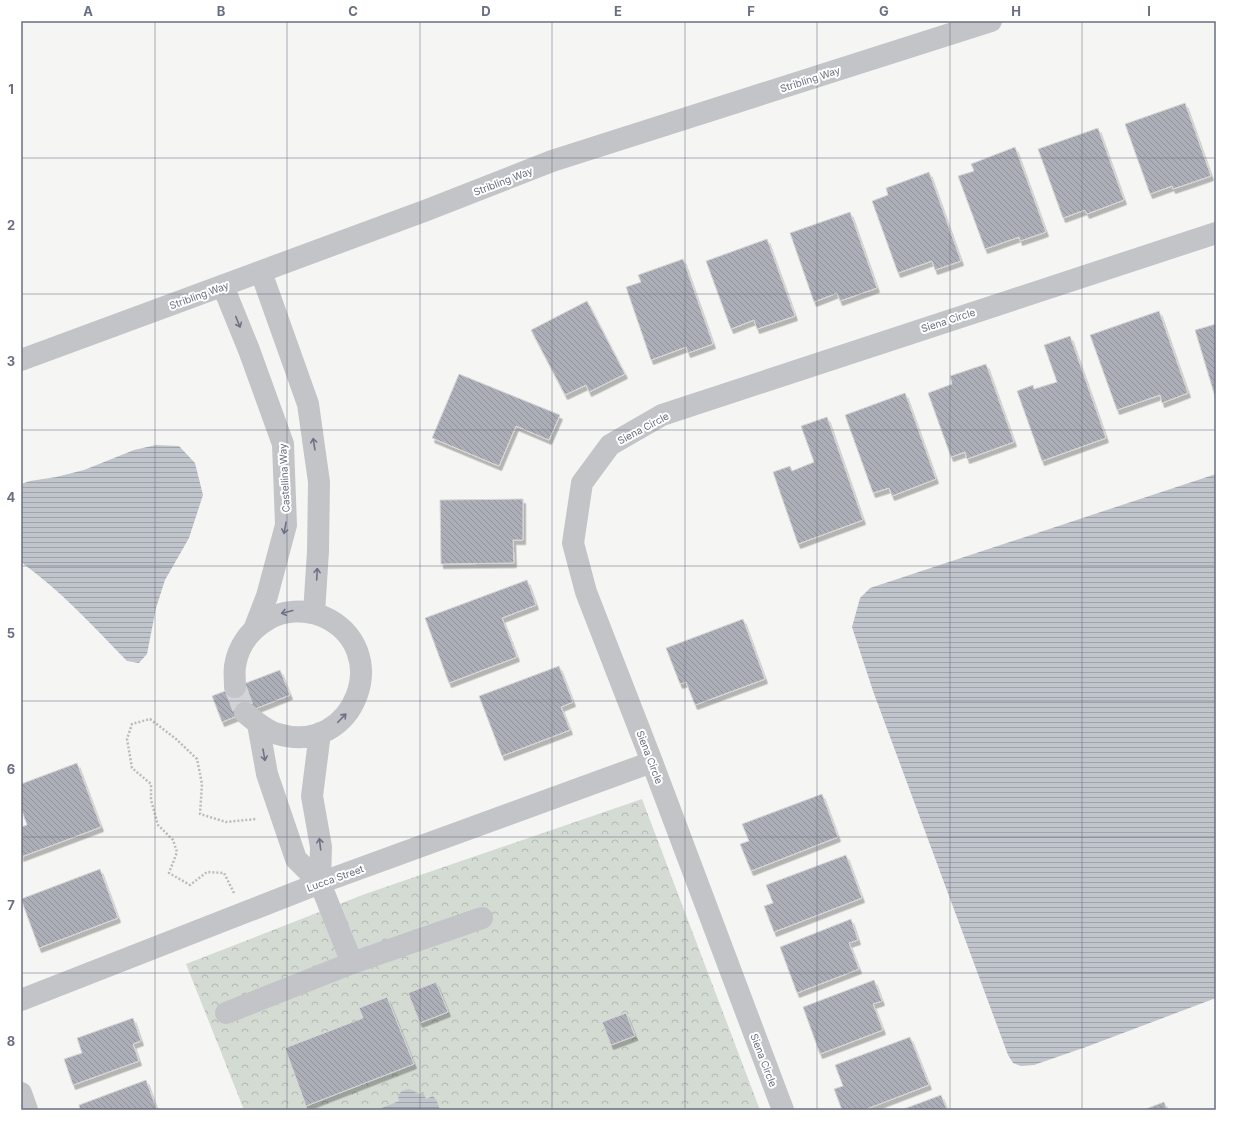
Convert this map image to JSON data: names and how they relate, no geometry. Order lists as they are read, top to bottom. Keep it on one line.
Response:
{"streets":{"street":["Stribling Way","Siena Circle","Castellina Way","Lucca Street"]},"crossings":[["Stribling Way","Castellina Way"],["Siena Circle","Lucca Street"],["Castellina Way","Lucca Street"]],"grid":{"columns":["A","B","C","D","E","F","G","H","I"],"rows":["1","2","3","4","5","6","7","8"]}}
